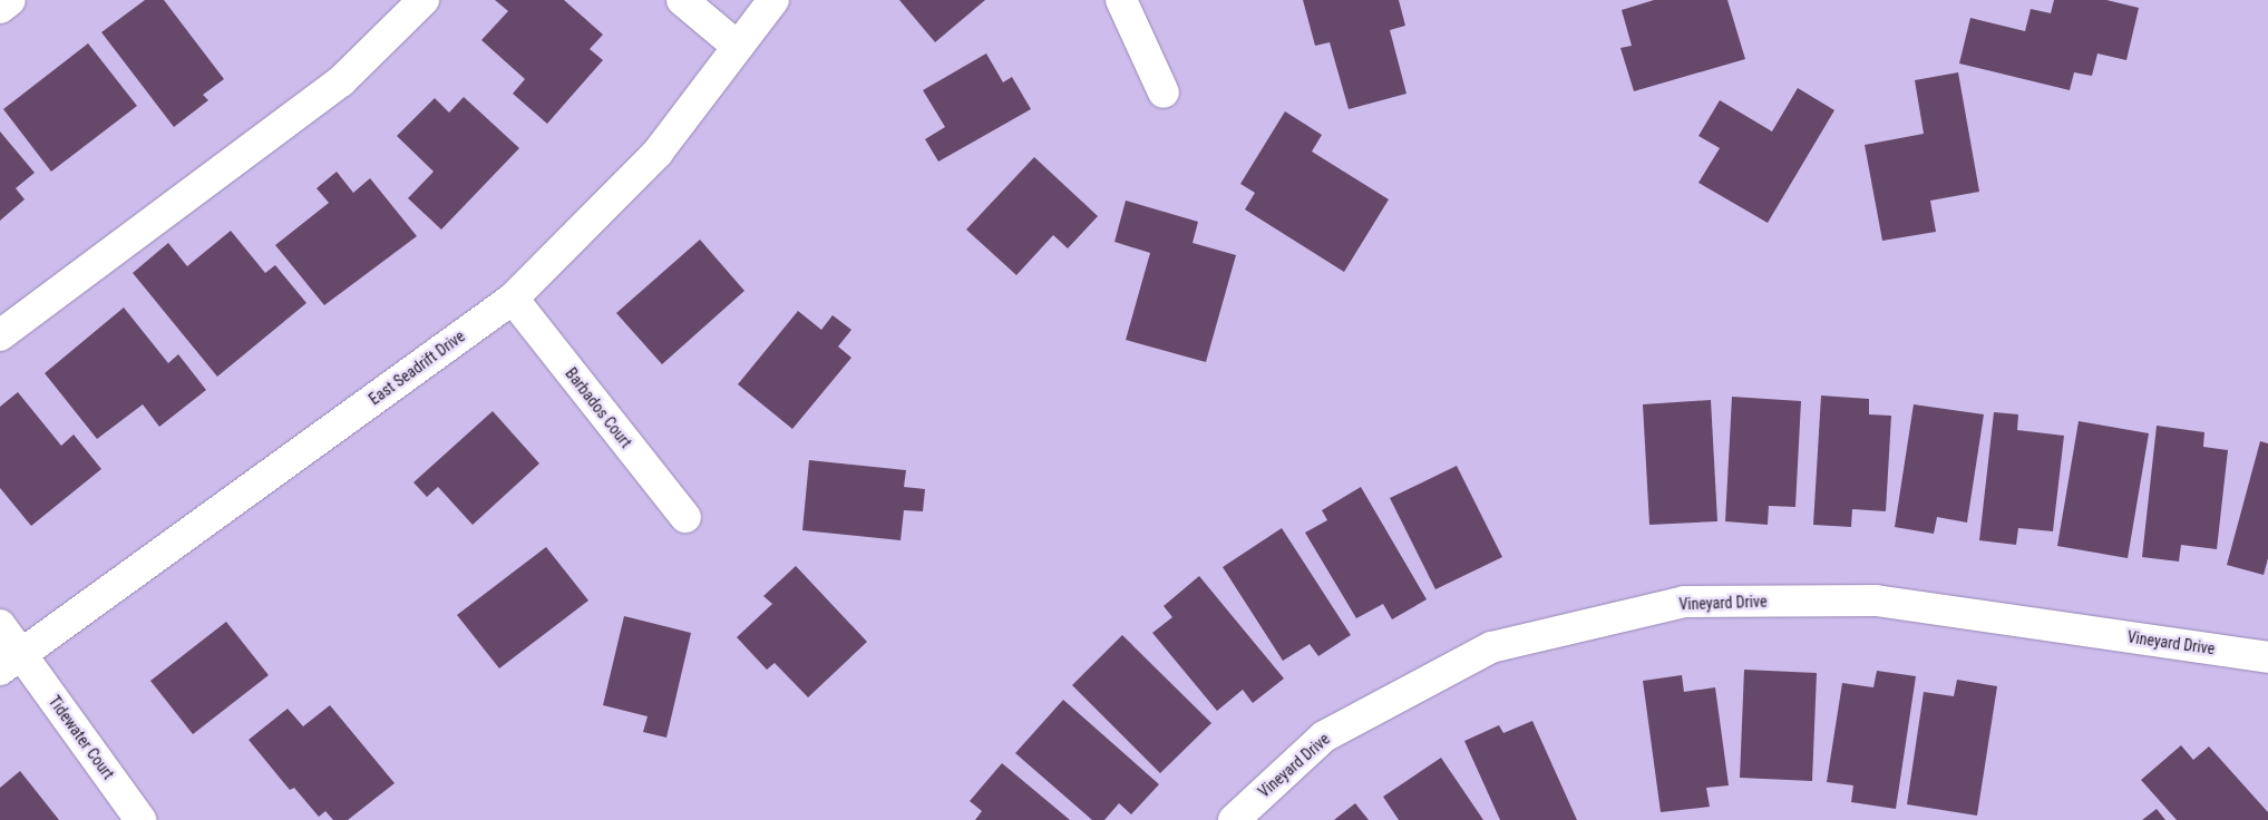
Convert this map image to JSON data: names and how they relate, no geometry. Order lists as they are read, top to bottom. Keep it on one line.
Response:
{"streets":{"street":["East Seadrift Drive","Barbados Court","Vineyard Drive","Tidewater Court"]},"crossings":[["East Seadrift Drive","Barbados Court"],["East Seadrift Drive","Tidewater Court"]]}
